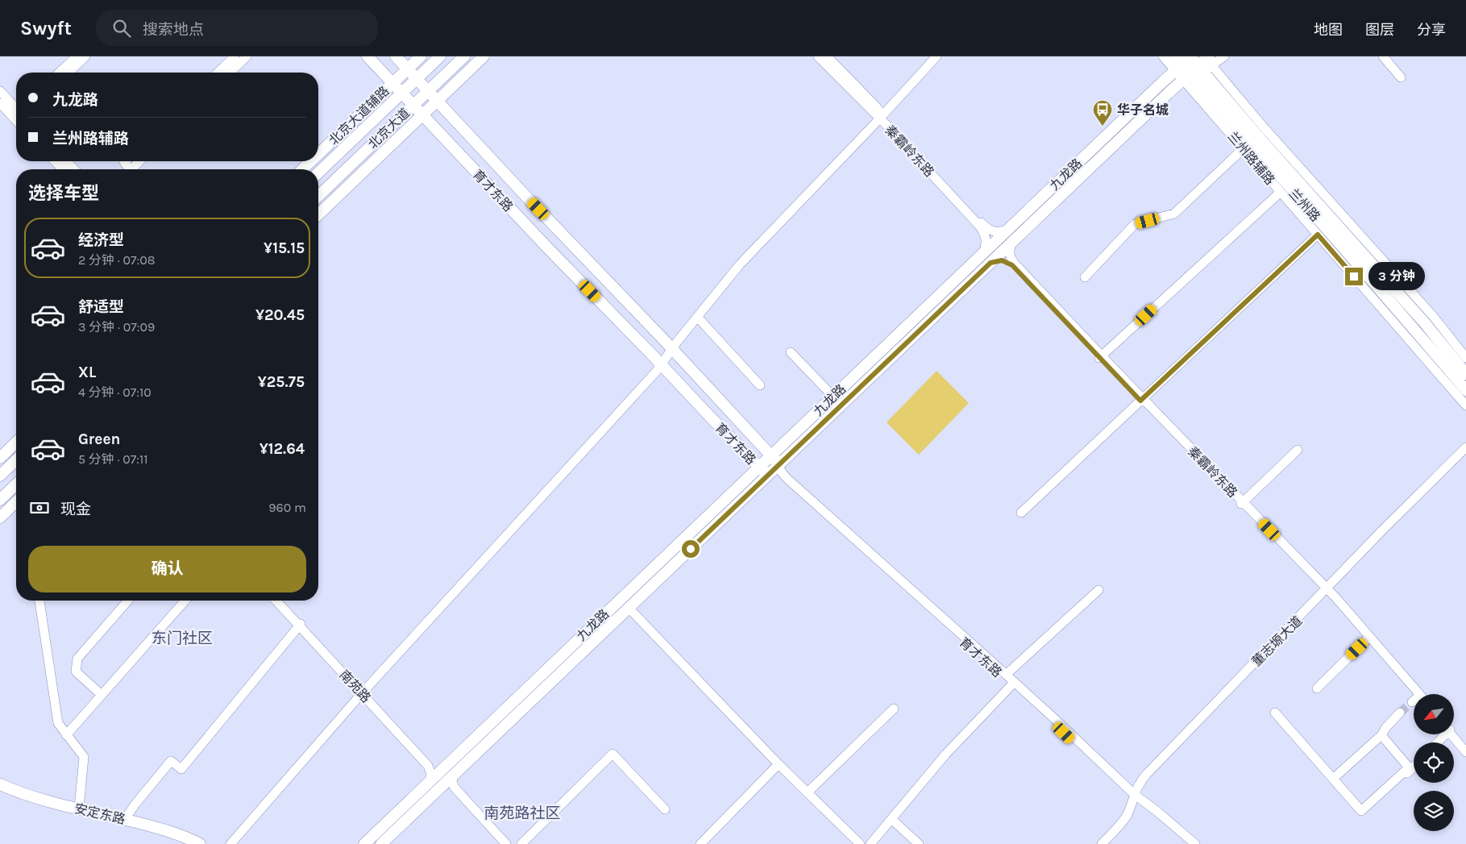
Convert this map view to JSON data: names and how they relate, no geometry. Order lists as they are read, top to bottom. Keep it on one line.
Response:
{"streets":{"main road":["北京大道辅路","北京大道","九龙路","育才东路","兰州路","安定东路"],"street":["秦霸岭东路","兰州路辅路","董志塬大道","南苑路"]},"crossings":[["北京大道辅路","育才东路"],["北京大道","育才东路"],["秦霸岭东路","九龙路"],["秦霸岭东路","董志塬大道"],["兰州路辅路","九龙路"],["兰州路辅路","兰州路"],["九龙路","育才东路"],["九龙路","兰州路"],["九龙路","南苑路"],["育才东路","董志塬大道"]],"districts":["东门社区","南苑路社区"],"places":{"bus stop":["华子名城"]},"north":"bottom left","page":{"header":"Swyft","search":"搜索地点","nav":["地图","图层","分享"],"banner":["九龙路","兰州路辅路"],"heading":"选择车型","list":[{"name":"经济型","note":"2 分钟 · 07:08","value":"¥15.15"},{"name":"舒适型","note":"3 分钟 · 07:09","value":"¥20.45"},{"name":"XL","note":"4 分钟 · 07:10","value":"¥25.75"},{"name":"Green","note":"5 分钟 · 07:11","value":"¥12.64"}],"bubble":"3 分钟","pay":["现金","960 m"],"buttons":"确认"}}
